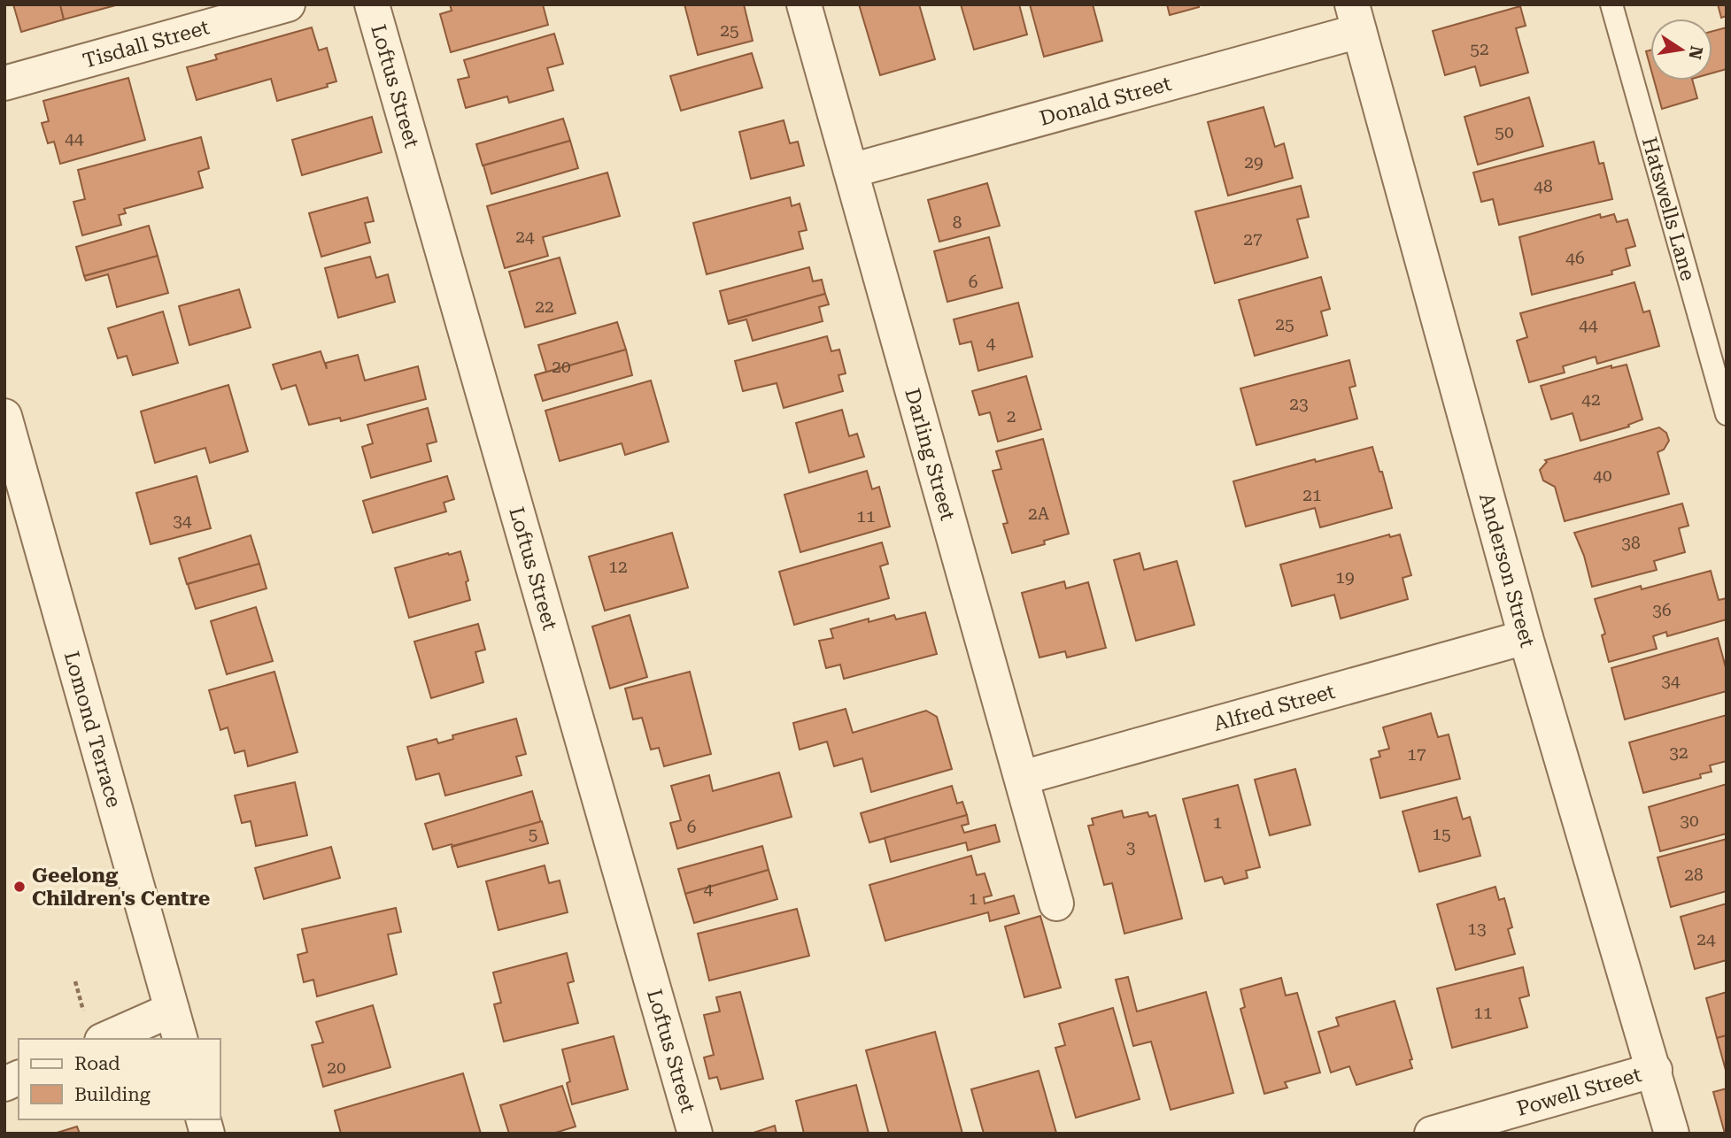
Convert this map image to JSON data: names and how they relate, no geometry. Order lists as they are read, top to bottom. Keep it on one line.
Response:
{"streets":{"street":["Tisdall Street","Loftus Street","Donald Street","Darling Street","Anderson Street","Alfred Street","Lomond Terrace","Powell Street"],"lane":["Hatswells Lane"]},"crossings":[["Donald Street","Darling Street"],["Donald Street","Anderson Street"],["Darling Street","Alfred Street"],["Anderson Street","Alfred Street"],["Anderson Street","Powell Street"]],"places":["Geelong Children's Centre"],"house_numbers":["25","52","50","44","29","48","8","24","27","46","6","22","25","44","4","20","42","23","2","40","21","2A","11","34","38","12","19","36","34","32","17","30","1","6","5","15","3","28","4","1","13","24","11","20"],"legend":["Road","Building"],"north":"right"}
